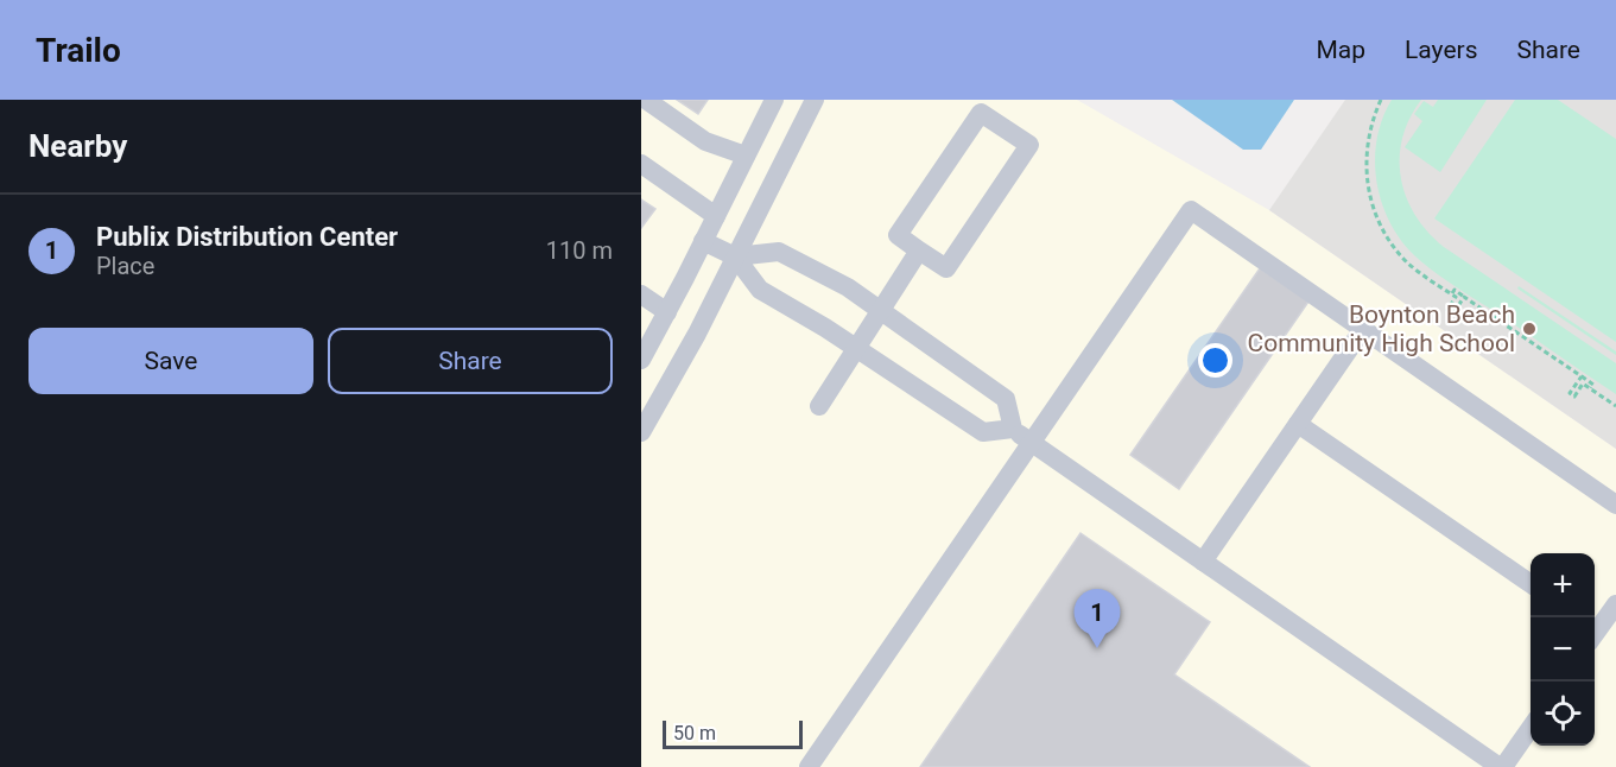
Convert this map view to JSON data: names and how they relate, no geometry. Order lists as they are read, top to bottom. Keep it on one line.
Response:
{"places":["Boynton Beach Community High School"],"scale_bar":"50 m","page":{"header":"Trailo","nav":["Map","Layers","Share"],"heading":"Nearby","list":[{"mark":"1","name":"Publix Distribution Center","note":"Place","value":"110 m"}],"buttons":["Save","Share"],"map_buttons":["+","−"],"pins":"1","scale":"50 m"}}
